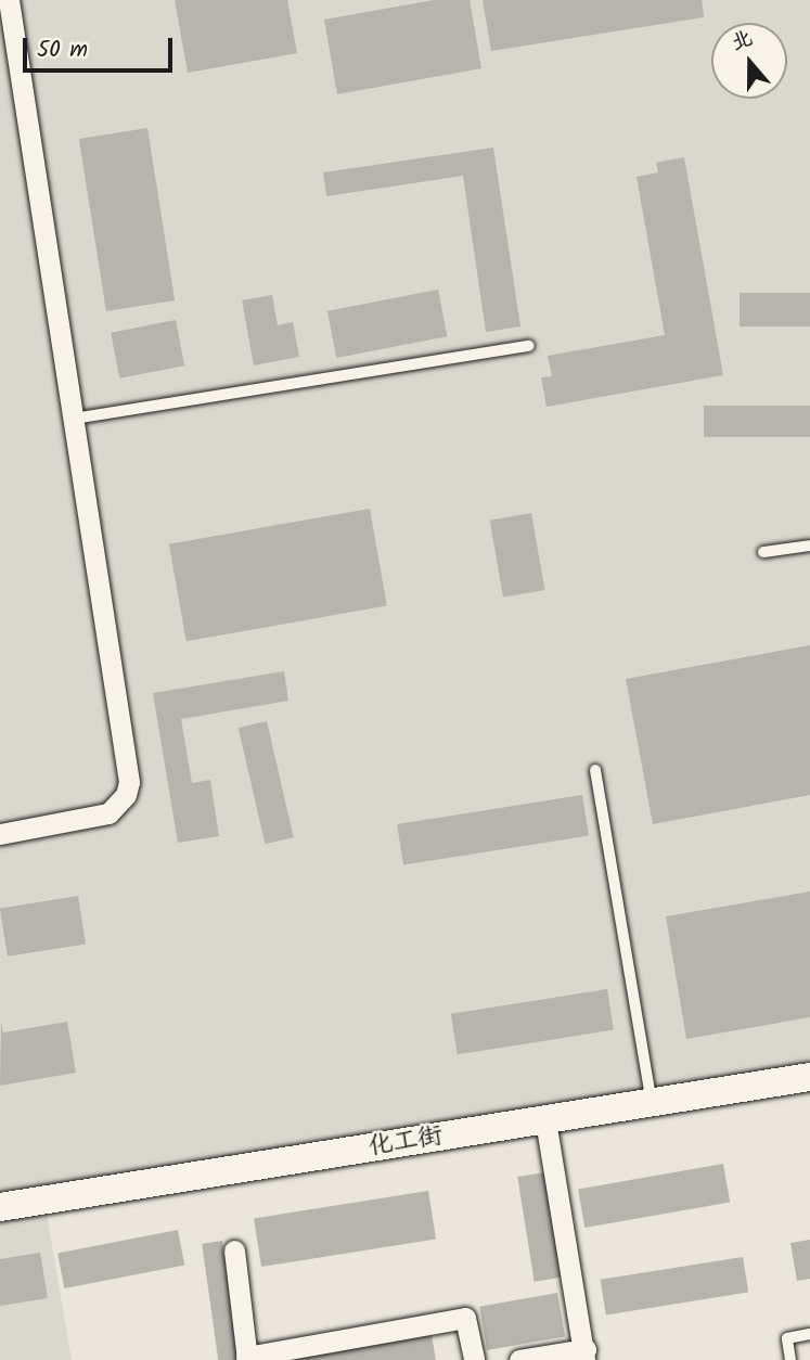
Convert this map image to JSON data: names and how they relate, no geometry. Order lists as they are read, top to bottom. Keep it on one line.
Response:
{"streets":{"street":["化工街"]},"scale_bar":"50 m","north":"top"}
